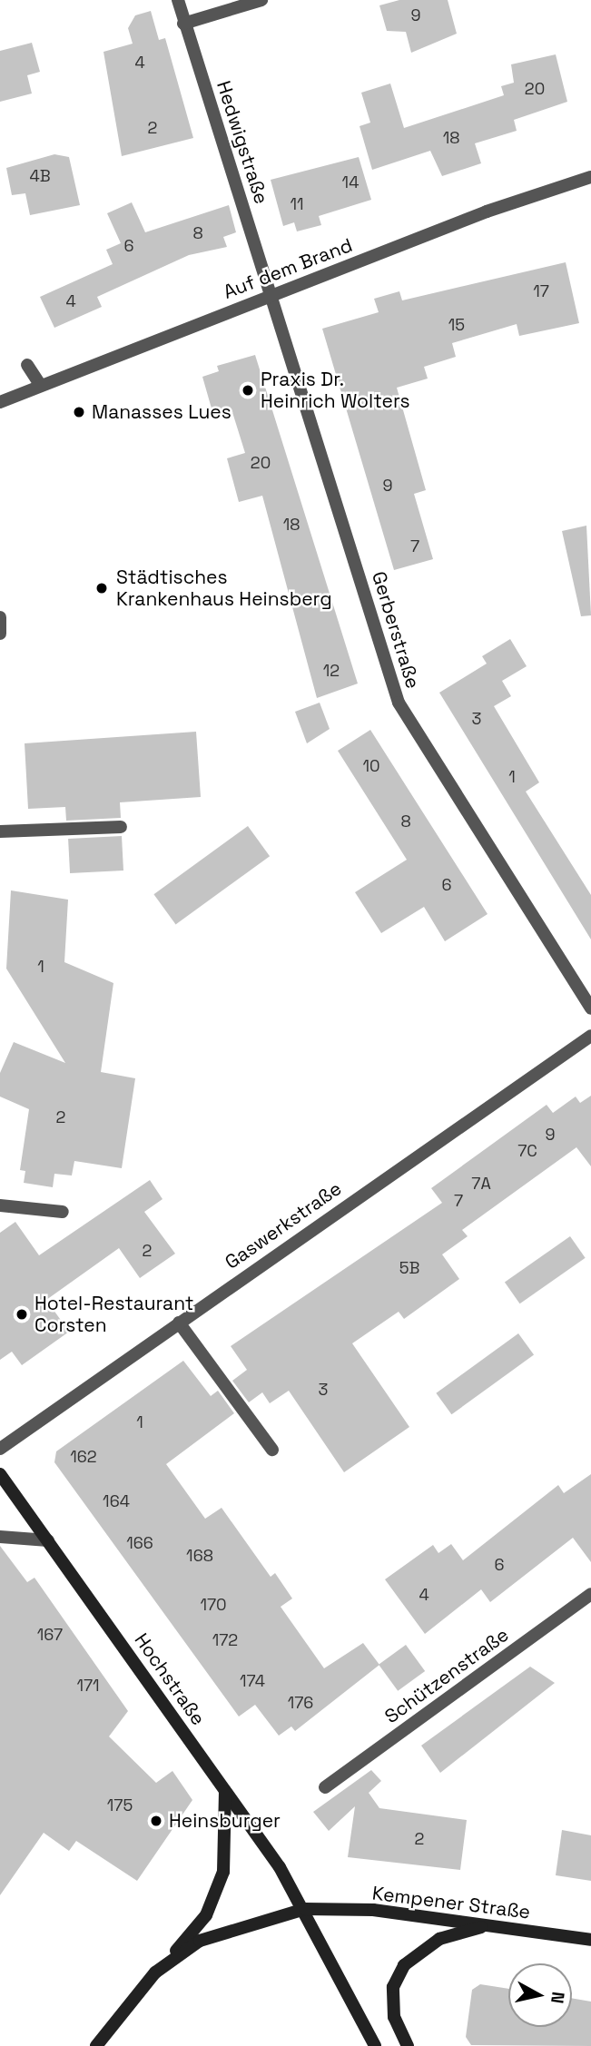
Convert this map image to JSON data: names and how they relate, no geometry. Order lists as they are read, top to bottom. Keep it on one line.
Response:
{"streets":{"street":["Hedwigstraße","Auf dem Brand","Gerberstraße","Gaswerkstraße","Schützenstraße","Hochstraße","Kempener Straße"]},"crossings":[["Hedwigstraße","Auf dem Brand"],["Hedwigstraße","Gerberstraße"],["Auf dem Brand","Gerberstraße"],["Hochstraße","Kempener Straße"]],"places":["Praxis Dr. Heinrich Wolters","Manasses Lues","Städtisches Krankenhaus Heinsberg","Hotel-Restaurant Corsten","Heinsburger"],"house_numbers":["9","4","20","2","18","4B","14","11","8","6","17","4","15","20","9","18","7","12","3","10","1","8","6","1","2","9","7C","7A","7","2","5B","3","1","162","164","166","168","6","4","170","167","172","174","171","176","175","2"],"north":"right"}
